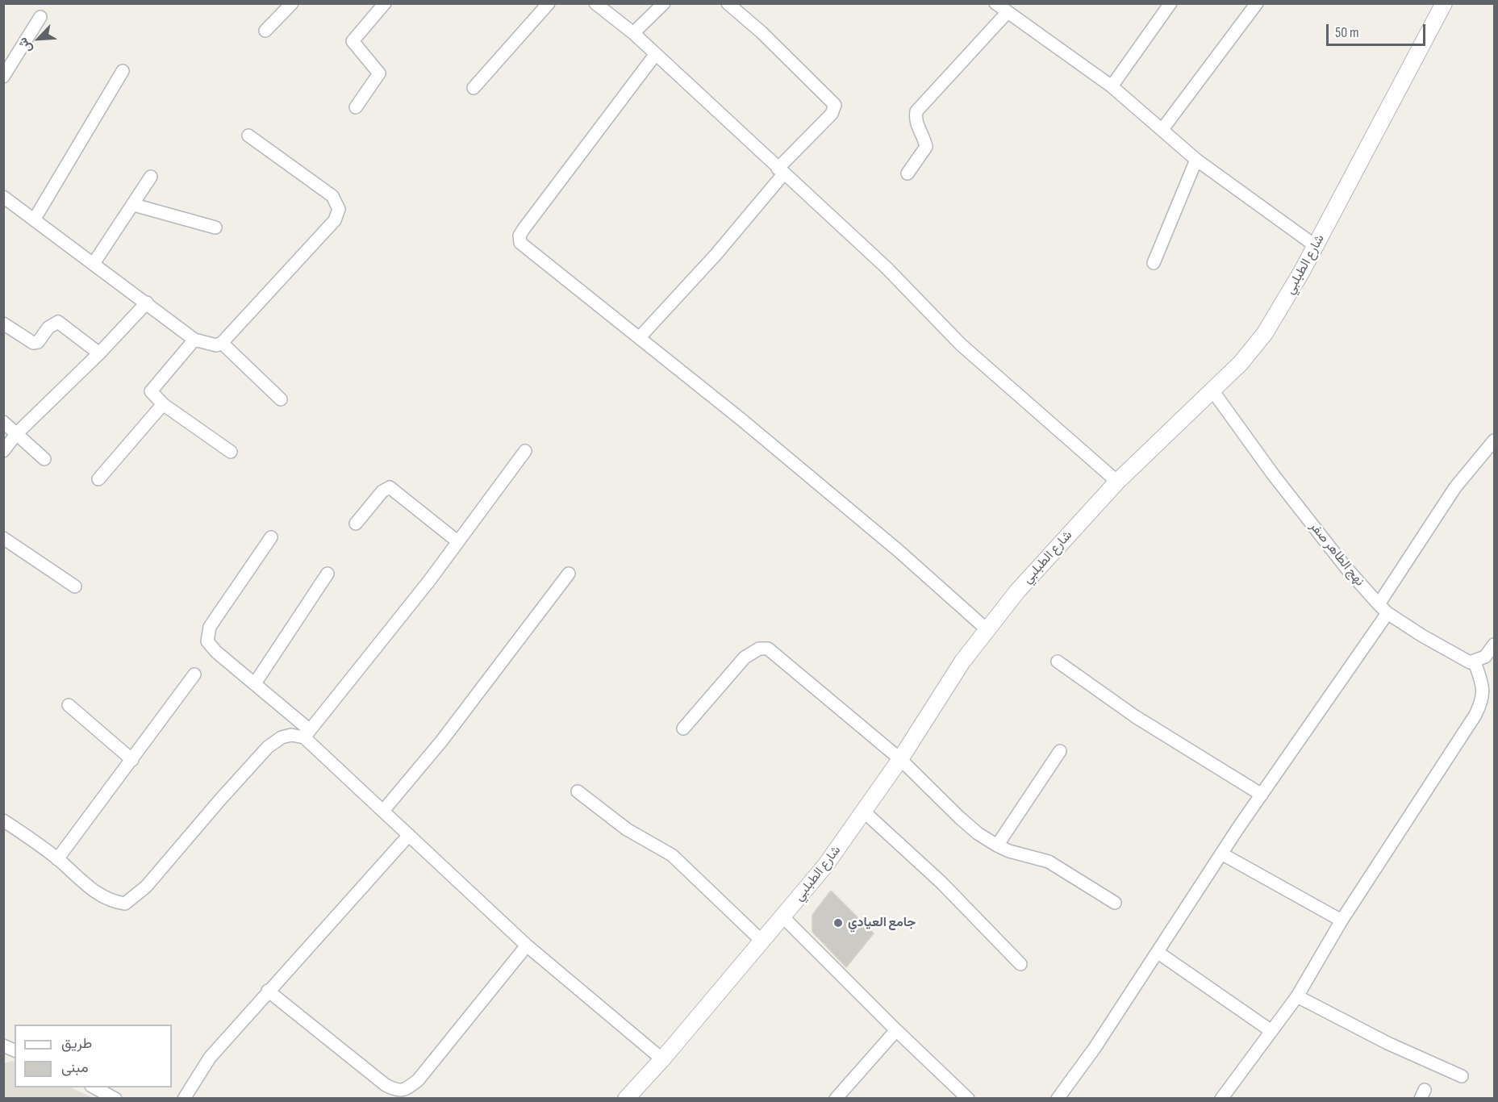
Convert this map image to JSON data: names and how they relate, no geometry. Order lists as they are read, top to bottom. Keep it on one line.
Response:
{"streets":{"street":["شارع الطبلبي","نهج الطاهر صفر"]},"crossings":[["شارع الطبلبي","نهج الطاهر صفر"]],"places":["جامع العيادي"],"legend":["طريق","مبنى"],"scale_bar":"50 m","north":"bottom left"}
